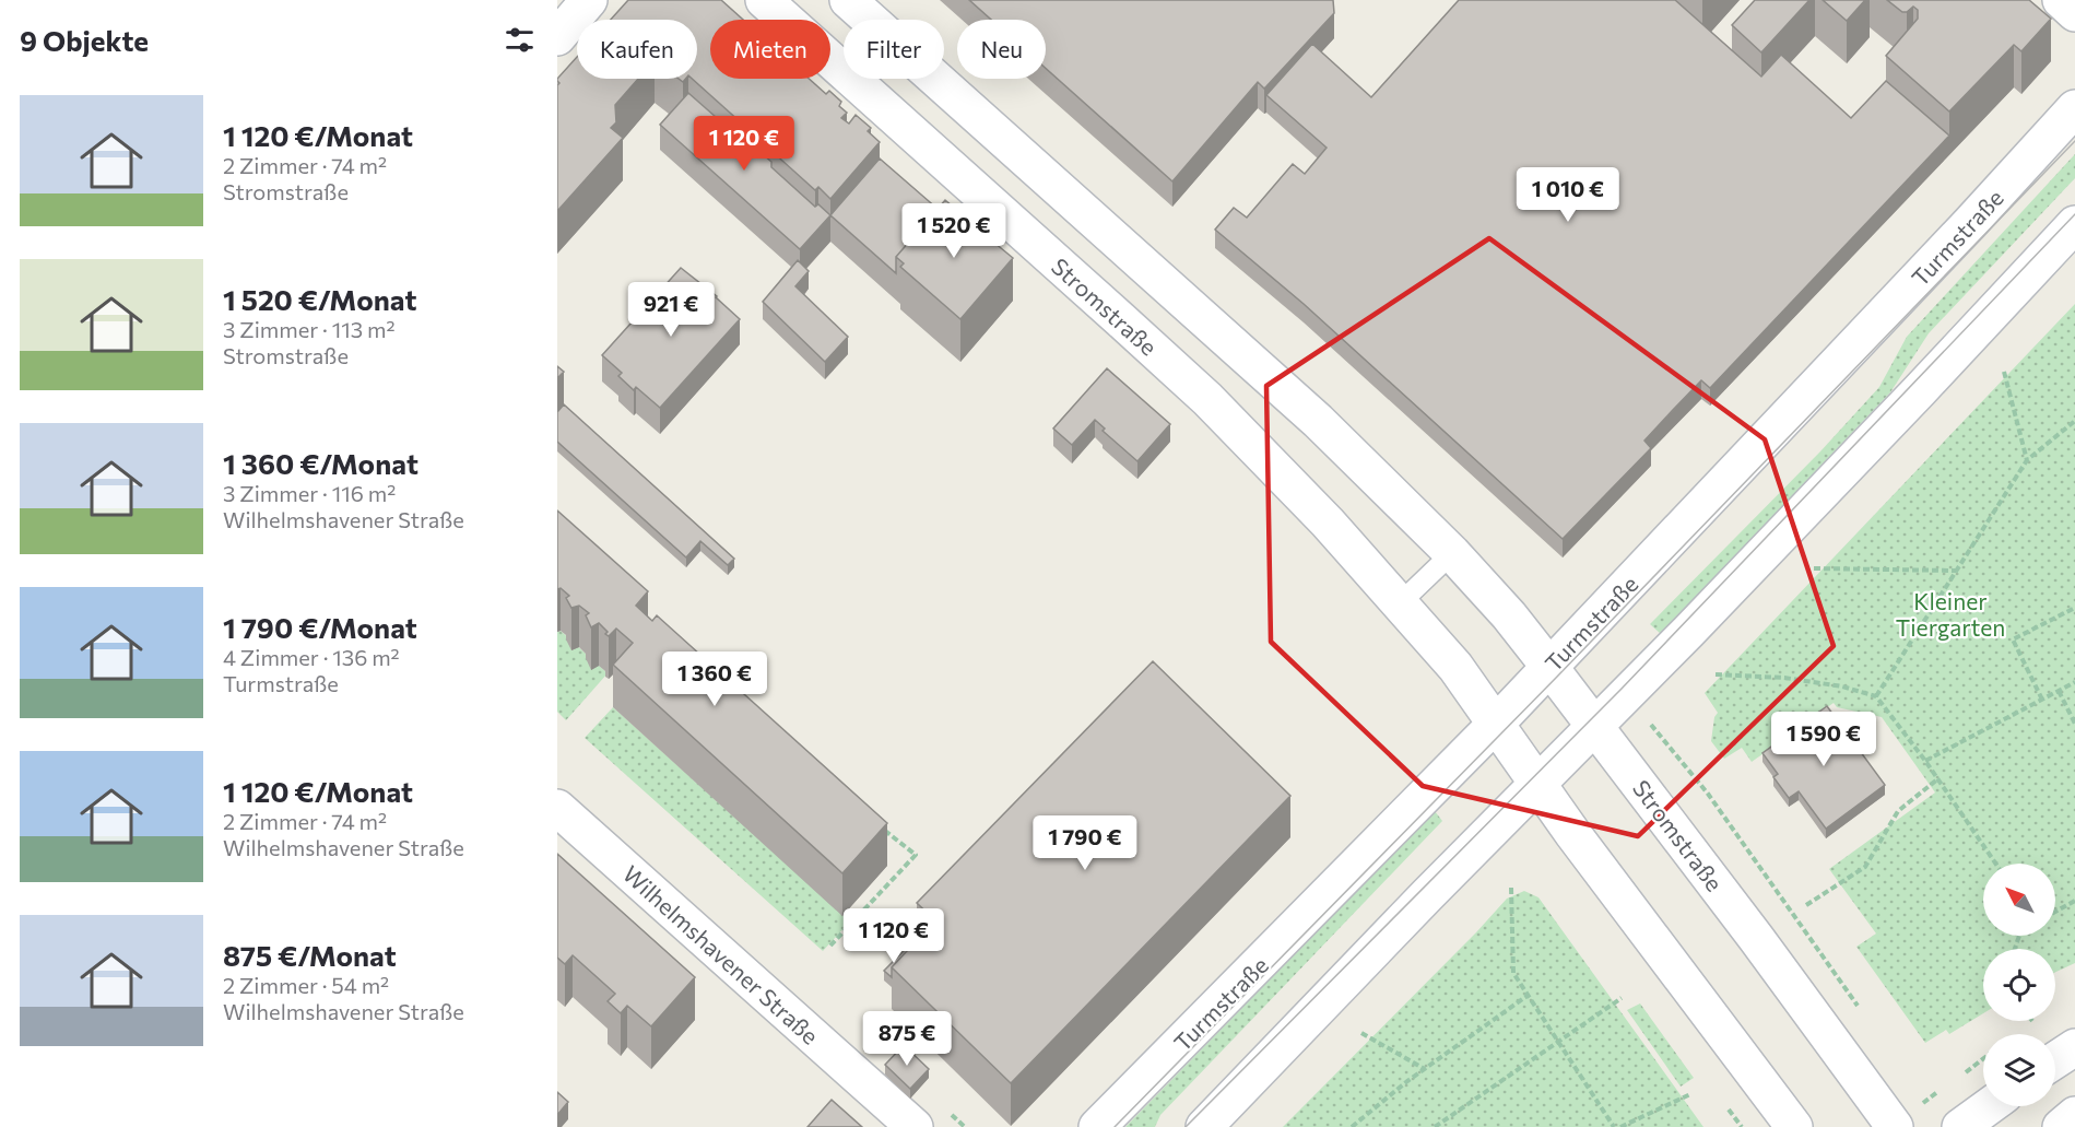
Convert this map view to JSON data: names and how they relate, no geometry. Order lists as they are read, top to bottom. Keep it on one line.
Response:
{"streets":{"main road":["Turmstraße","Stromstraße","Wilhelmshavener Straße"]},"crossings":[["Turmstraße","Stromstraße"]],"parks":["Kleiner Tiergarten"],"north":"top left","page":{"heading":"9 Objekte","chip":["Kaufen","Mieten","Filter","Neu"],"list":[{"name":"1 120 €/Monat","note":"2 Zimmer · 74 m² · Stromstraße"},{"name":"1 520 €/Monat","note":"3 Zimmer · 113 m² · Stromstraße"},{"name":"1 360 €/Monat","note":"3 Zimmer · 116 m² · Wilhelmshavener Straße"},{"name":"1 790 €/Monat","note":"4 Zimmer · 136 m² · Turmstraße"},{"name":"1 120 €/Monat","note":"2 Zimmer · 74 m² · Wilhelmshavener Straße"},{"name":"875 €/Monat","note":"2 Zimmer · 54 m² · Wilhelmshavener Straße"}],"price":["1 120 €","1 010 €","1 520 €","921 €","1 360 €","1 590 €","1 790 €","1 120 €","875 €"]}}
